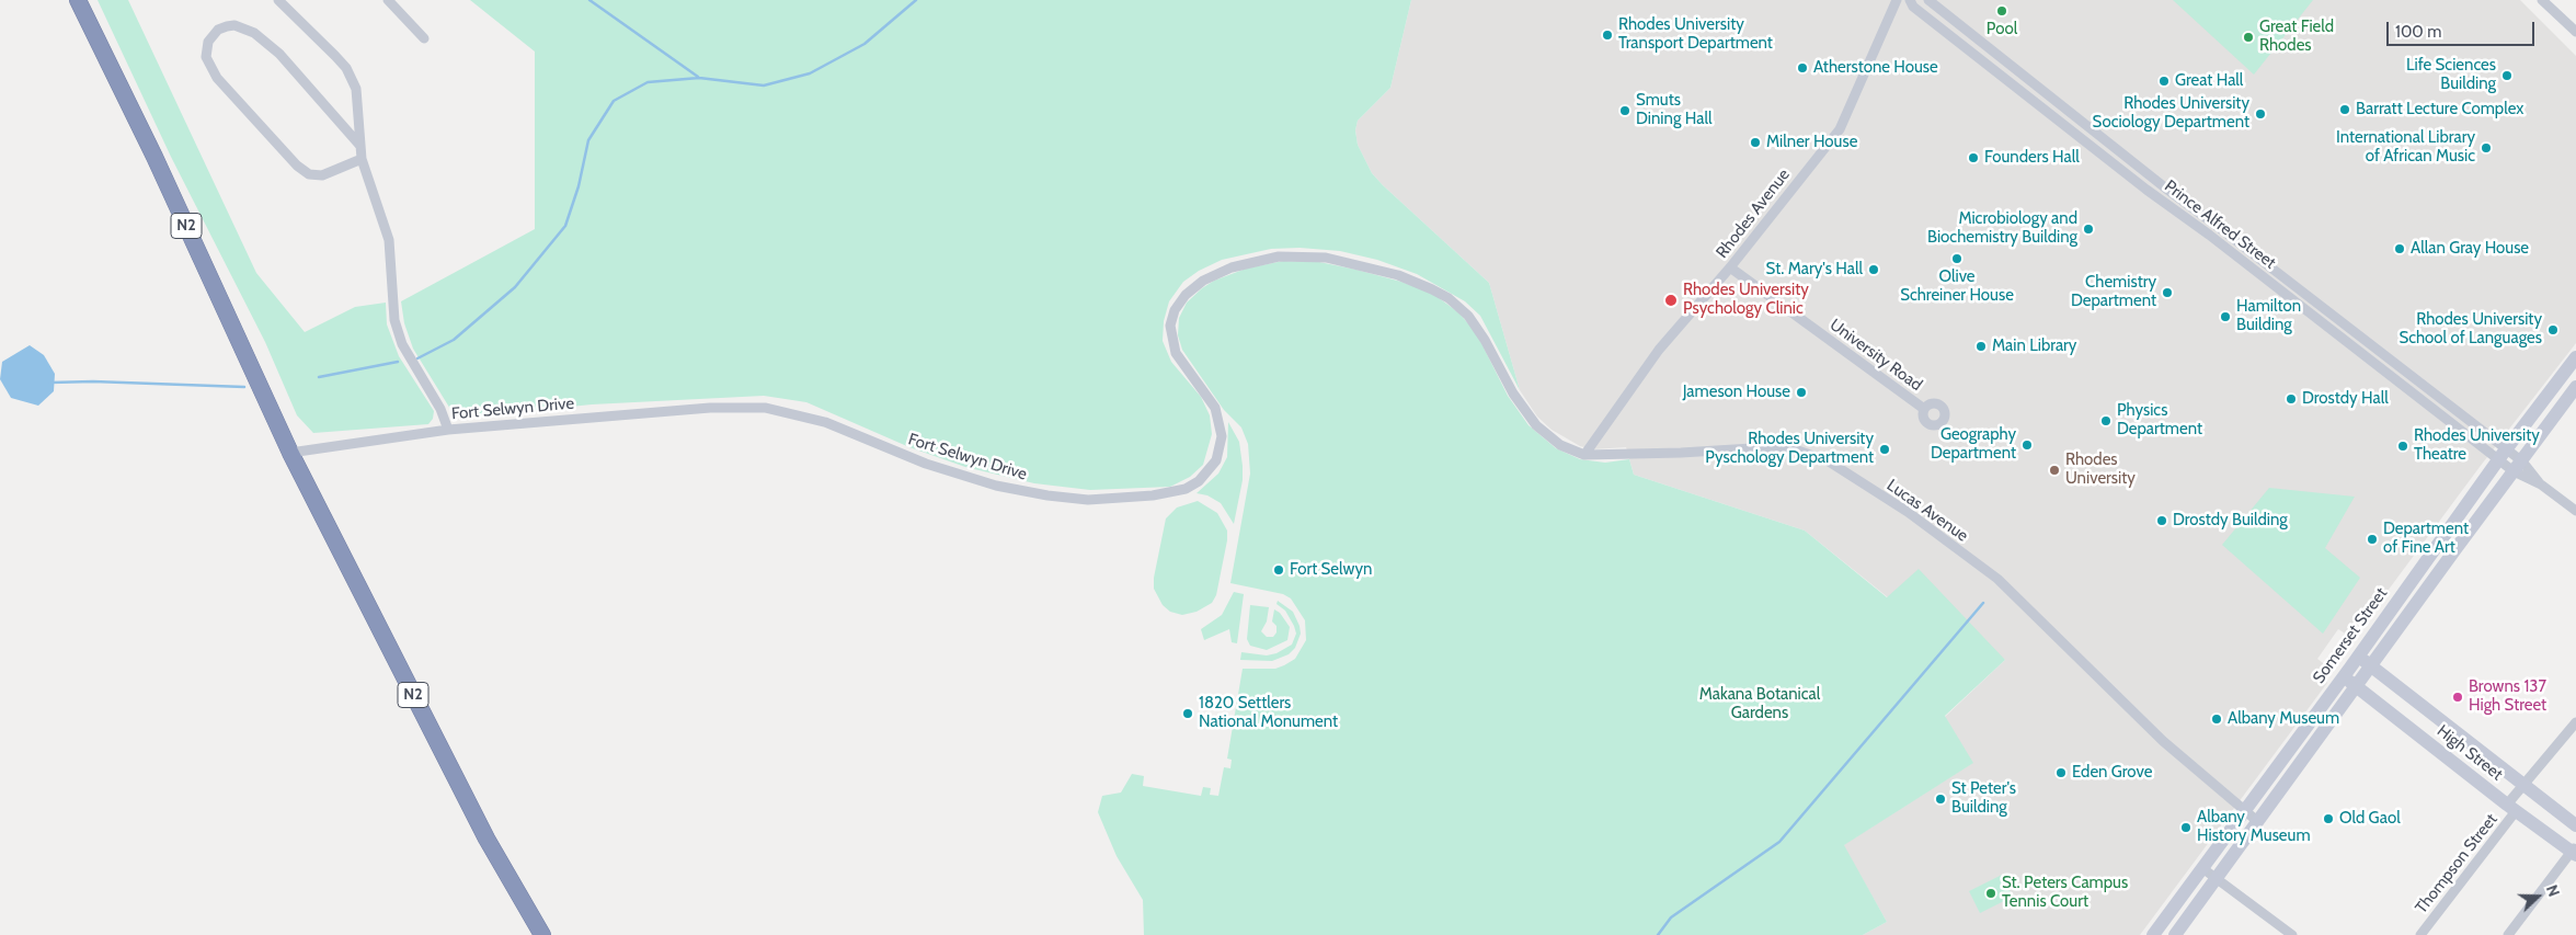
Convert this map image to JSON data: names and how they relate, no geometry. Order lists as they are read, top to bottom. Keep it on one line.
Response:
{"streets":{"highway":["N2"],"main road":["Somerset Street","High Street"],"street":["Rhodes Avenue","Prince Alfred Street","University Road","Fort Selwyn Drive","Lucas Avenue","Thompson Street"]},"crossings":[["Rhodes Avenue","University Road"],["Rhodes Avenue","Lucas Avenue"],["Prince Alfred Street","Somerset Street"],["N2","Fort Selwyn Drive"],["Fort Selwyn Drive","Lucas Avenue"],["Lucas Avenue","Somerset Street"],["Somerset Street","High Street"],["High Street","Thompson Street"]],"parks":["Makana Botanical Gardens"],"places":["Pool","Rhodes University Transport Department","Great Field Rhodes","Atherstone House","Life Sciences Building","Great Hall","Barratt Lecture Complex","Smuts Dining Hall","Rhodes University Sociology Department","Milner House","International Library of African Music","Founders Hall","Microbiology and Biochemistry Building","Allan Gray House","Olive Schreiner House","St. Mary's Hall","Chemistry Department","Rhodes University Psychology Clinic","Hamilton Building","Rhodes University School of Languages","Main Library","Jameson House","Drostdy Hall","Physics Department","Geography Department","Rhodes University Theatre","Rhodes University Pyschology Department","Rhodes University","Drostdy Building","Department of Fine Art","Fort Selwyn","Browns 137 High Street","1820 Settlers National Monument","Albany Museum","Eden Grove","St Peter's Building","Old Gaol","Albany History Museum","St. Peters Campus Tennis Court"],"scale_bar":"100 m","north":"right"}
